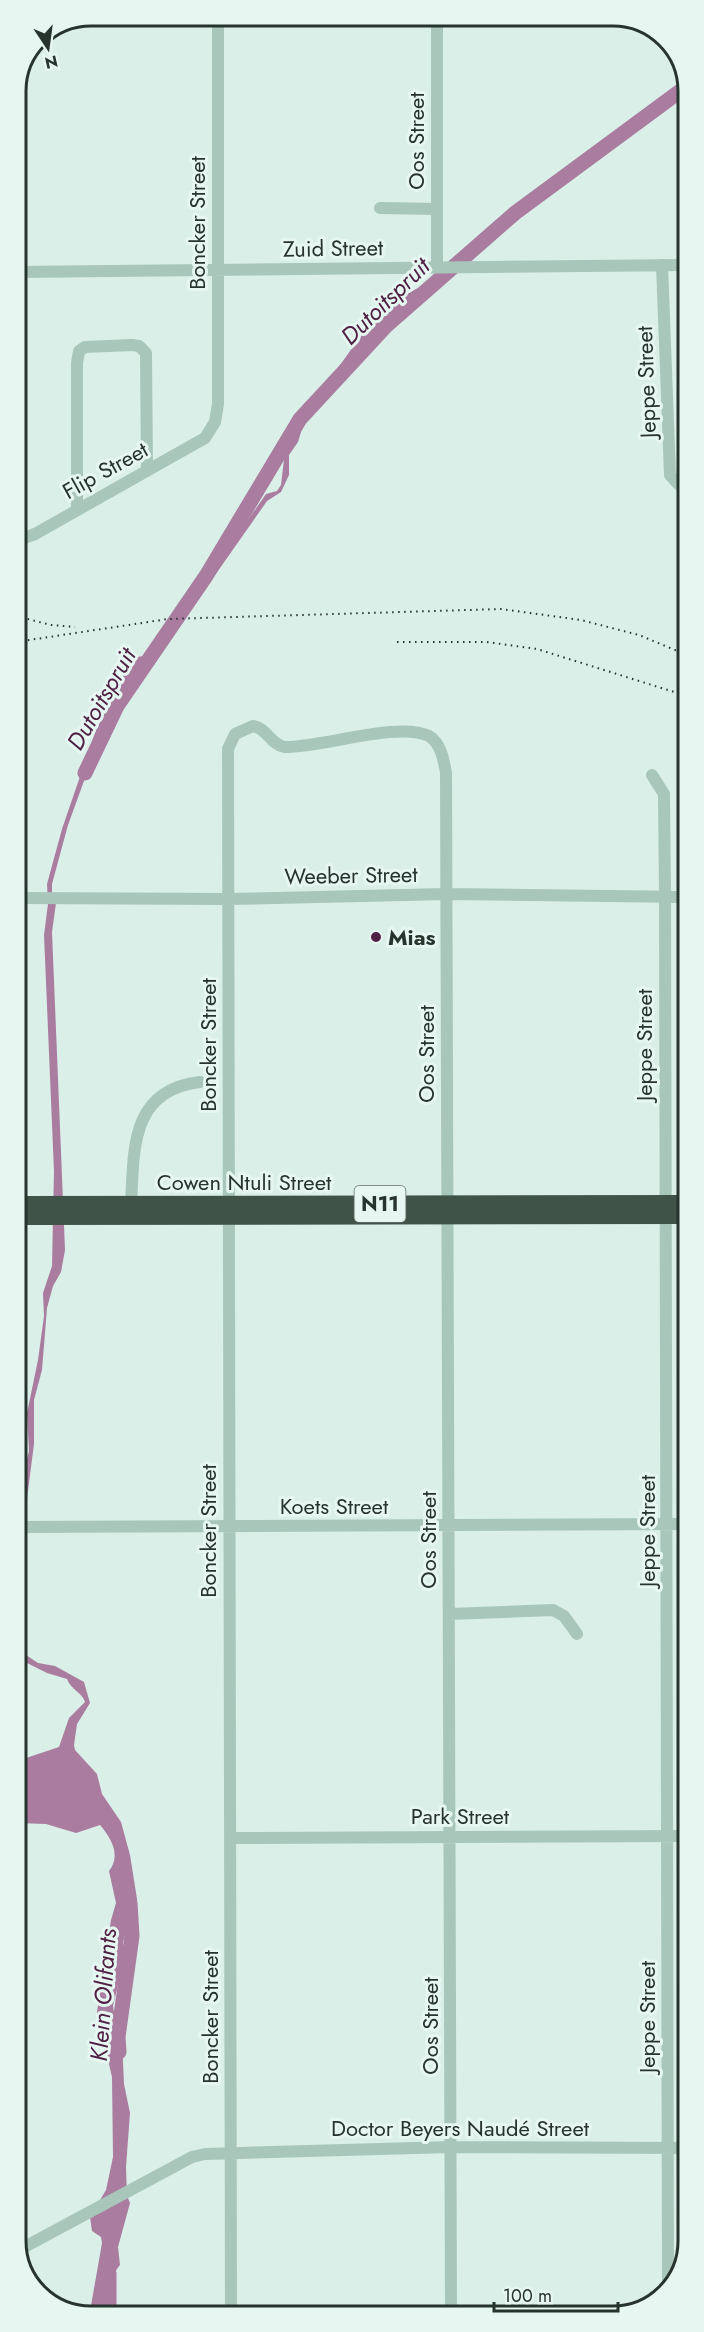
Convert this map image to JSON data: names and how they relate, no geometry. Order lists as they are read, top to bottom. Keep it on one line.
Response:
{"streets":{"highway":["Cowen Ntuli Street","N11"],"street":["Oos Street","Boncker Street","Zuid Street","Jeppe Street","Flip Street","Weeber Street","Koets Street","Park Street","Doctor Beyers Naudé Street"]},"crossings":[["Oos Street","Boncker Street"],["Oos Street","Zuid Street"],["Oos Street","Weeber Street"],["Oos Street","Cowen Ntuli Street"],["Oos Street","Koets Street"],["Oos Street","Park Street"],["Oos Street","Doctor Beyers Naudé Street"],["Boncker Street","Zuid Street"],["Boncker Street","Flip Street"],["Boncker Street","Weeber Street"],["Boncker Street","Cowen Ntuli Street"],["Boncker Street","Koets Street"],["Boncker Street","Park Street"],["Boncker Street","Doctor Beyers Naudé Street"],["Zuid Street","Jeppe Street"],["Jeppe Street","Weeber Street"],["Jeppe Street","Cowen Ntuli Street"],["Jeppe Street","Koets Street"],["Jeppe Street","Park Street"],["Jeppe Street","Doctor Beyers Naudé Street"]],"water":["Dutoitspruit","Klein Olifants"],"places":["Mias"],"scale_bar":"100 m","north":"bottom"}
